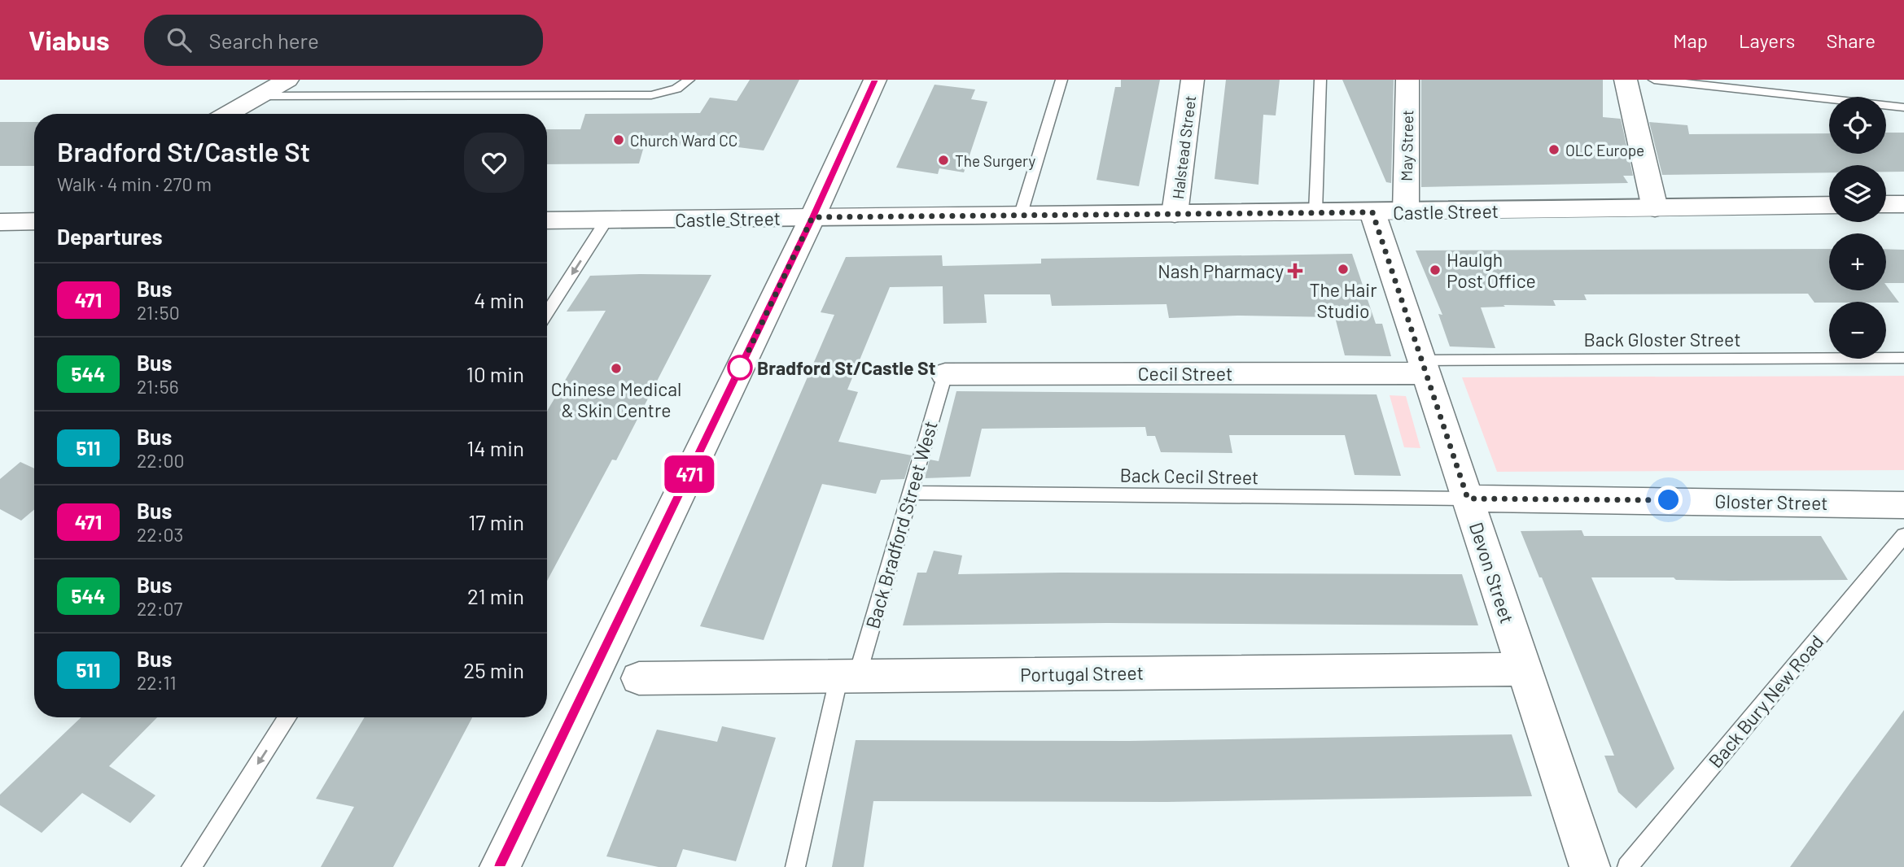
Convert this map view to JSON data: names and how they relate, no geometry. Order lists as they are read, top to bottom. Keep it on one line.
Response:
{"streets":{"street":["May Street","Halstead Street","Castle Street","Cecil Street","Gloster Street","Devon Street","Portugal Street"],"lane":["Back Gloster Street","Back Cecil Street","Back Bradford Street West","Back Bury New Road"]},"crossings":[["May Street","Castle Street"],["Halstead Street","Castle Street"],["Castle Street","Devon Street"],["Back Gloster Street","Cecil Street"],["Back Gloster Street","Devon Street"],["Cecil Street","Back Bradford Street West"],["Cecil Street","Devon Street"],["Back Cecil Street","Gloster Street"],["Back Cecil Street","Back Bradford Street West"],["Back Cecil Street","Devon Street"],["Gloster Street","Devon Street"],["Back Bradford Street West","Portugal Street"],["Devon Street","Portugal Street"]],"places":{"other":["Church Ward CC","OLC Europe","The Surgery","The Hair Studio","Haulgh Post Office","Bradford St/Castle St","Chinese Medical & Skin Centre"],"health":["Nash Pharmacy"]},"lines":["bus line 471"],"page":{"header":"Viabus","search":"Search here","nav":["Map","Layers","Share"],"on_map":"471","map_buttons":["+","−"],"heading":[["Bradford St/Castle St","Walk · 4 min · 270 m"],"Departures"],"list":[{"mark":"471","name":"Bus","note":"21:50","value":"4 min"},{"mark":"544","name":"Bus","note":"21:56","value":"10 min"},{"mark":"511","name":"Bus","note":"22:00","value":"14 min"},{"mark":"471","name":"Bus","note":"22:03","value":"17 min"},{"mark":"544","name":"Bus","note":"22:07","value":"21 min"},{"mark":"511","name":"Bus","note":"22:11","value":"25 min"}]}}
